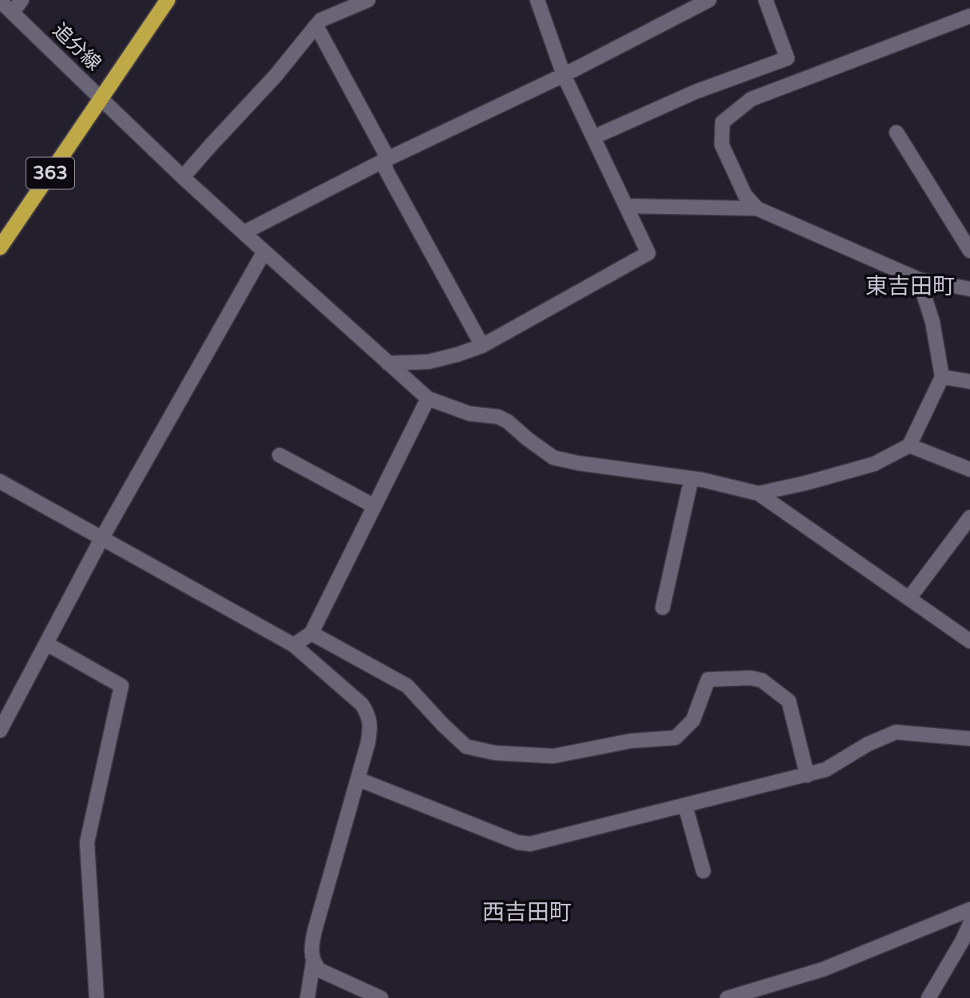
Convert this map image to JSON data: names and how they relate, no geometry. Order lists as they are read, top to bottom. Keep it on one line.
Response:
{"streets":{"highway":["363"],"street":["追分線"]},"crossings":[["追分線","363"]],"districts":["東吉田町","西吉田町"]}
